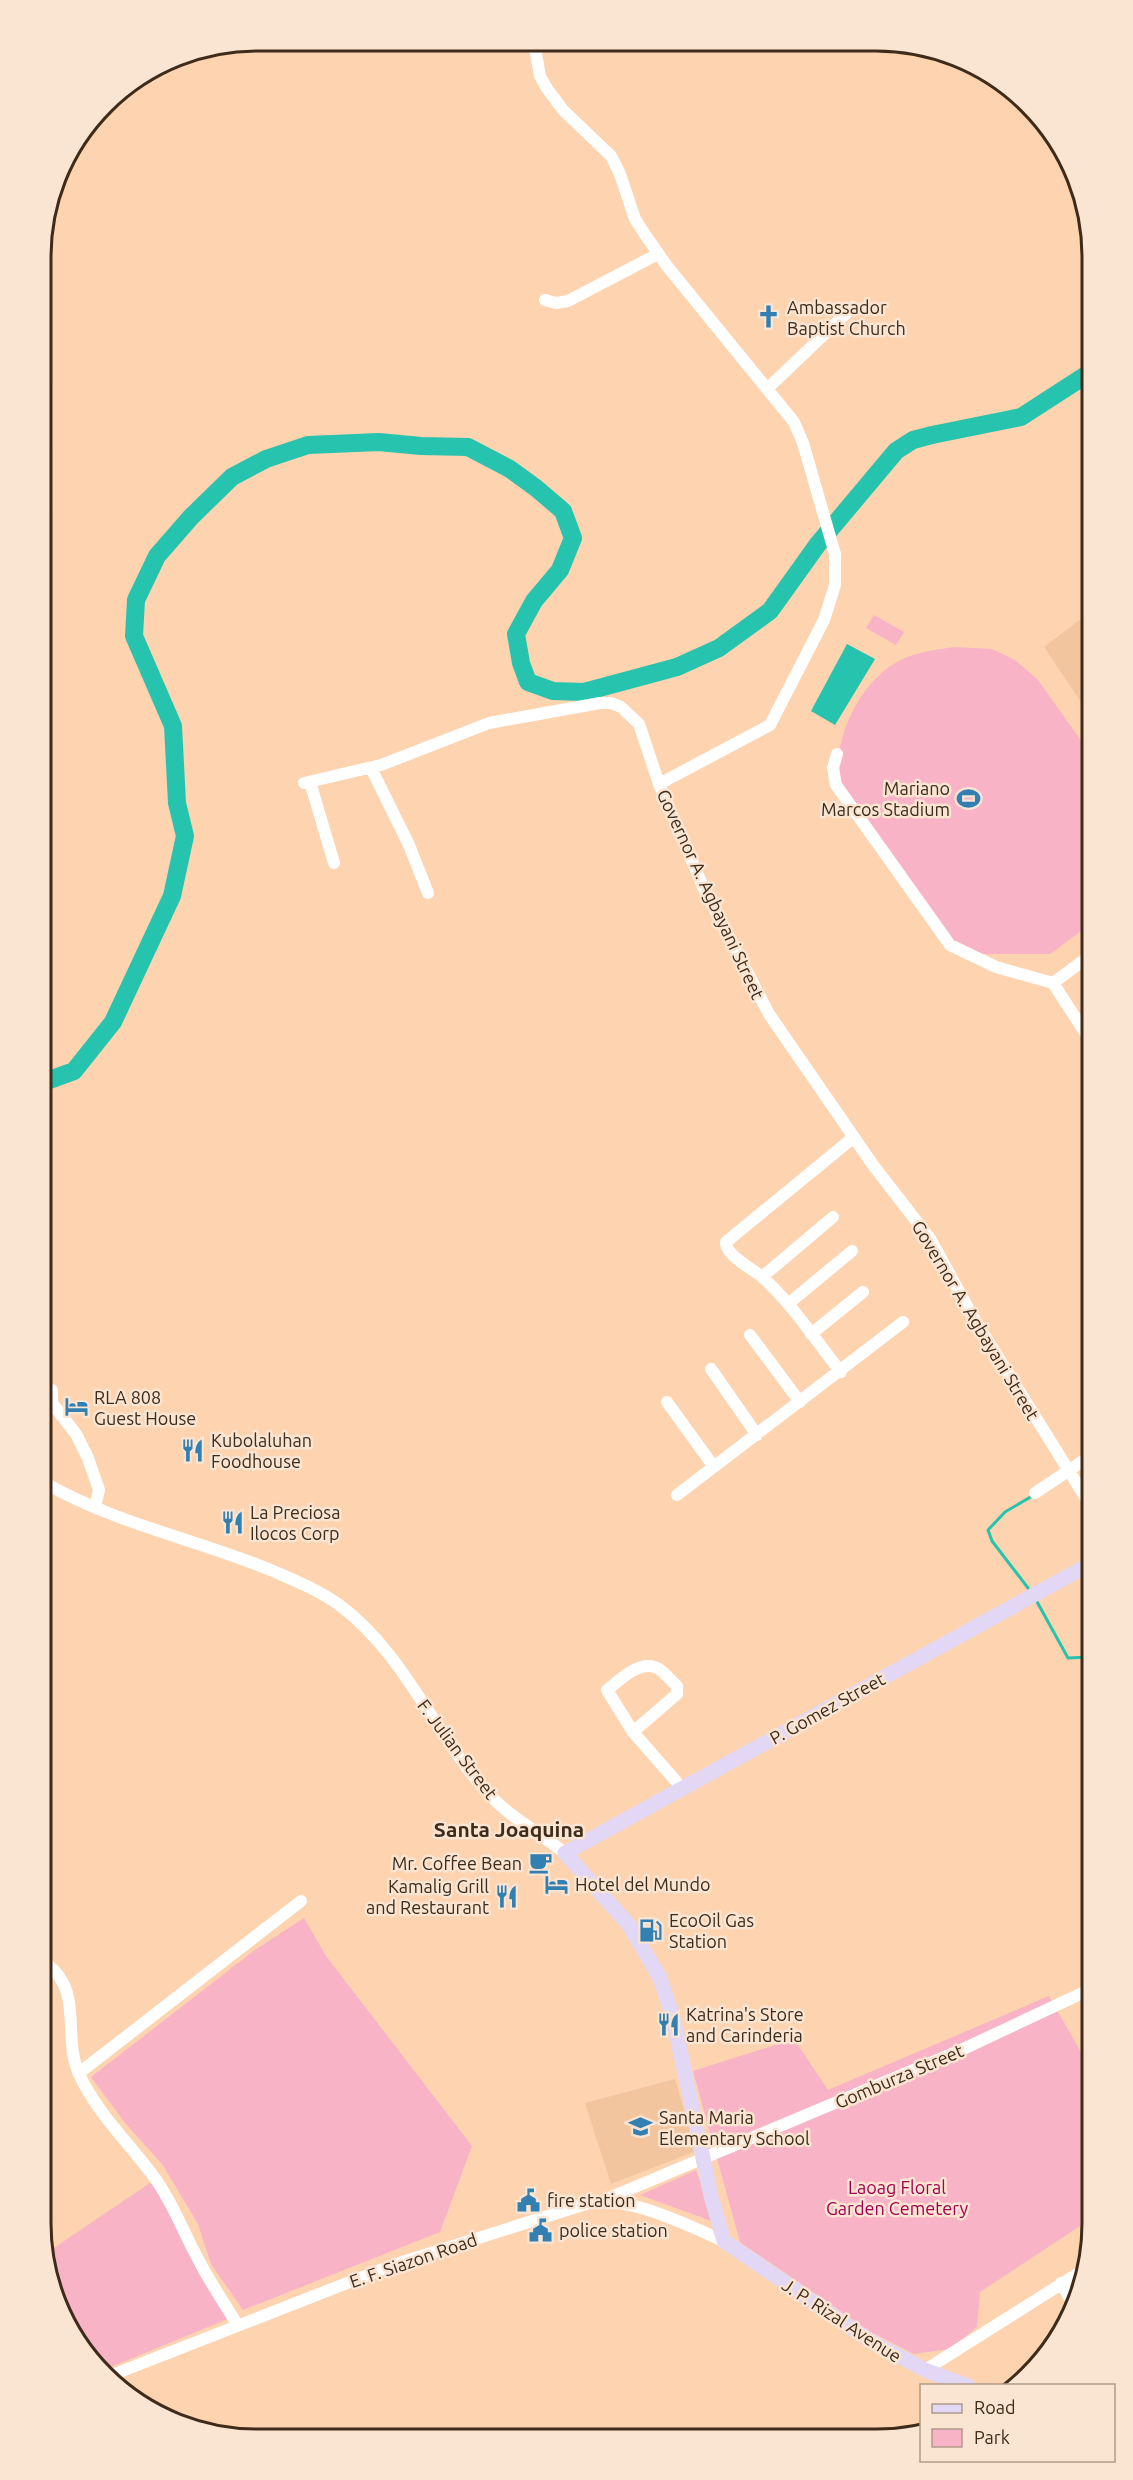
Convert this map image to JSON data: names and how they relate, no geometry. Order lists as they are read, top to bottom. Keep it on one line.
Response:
{"streets":{"main road":["P. Gomez Street","F. Julian Street","J. P. Rizal Avenue"],"street":["Governor A. Agbayani Street","Gomburza Street","E. F. Siazon Road"]},"crossings":[["P. Gomez Street","F. Julian Street"],["F. Julian Street","Gomburza Street"],["F. Julian Street","J. P. Rizal Avenue"],["Gomburza Street","E. F. Siazon Road"]],"districts":["Santa Joaquina"],"parks":["Laoag Floral Garden Cemetery"],"places":{"church":["Ambassador Baptist Church"],"sports":["Mariano Marcos Stadium"],"hotel":["RLA 808 Guest House","Hotel del Mundo"],"restaurant":["Kubolaluhan Foodhouse","La Preciosa Ilocos Corp","Kamalig Grill and Restaurant","Katrina's Store and Carinderia"],"cafe":["Mr. Coffee Bean"],"fuel station":["EcoOil Gas Station"],"school or university":["Santa Maria Elementary School"],"public building":["fire station","police station"]},"legend":["Road","Park"]}
